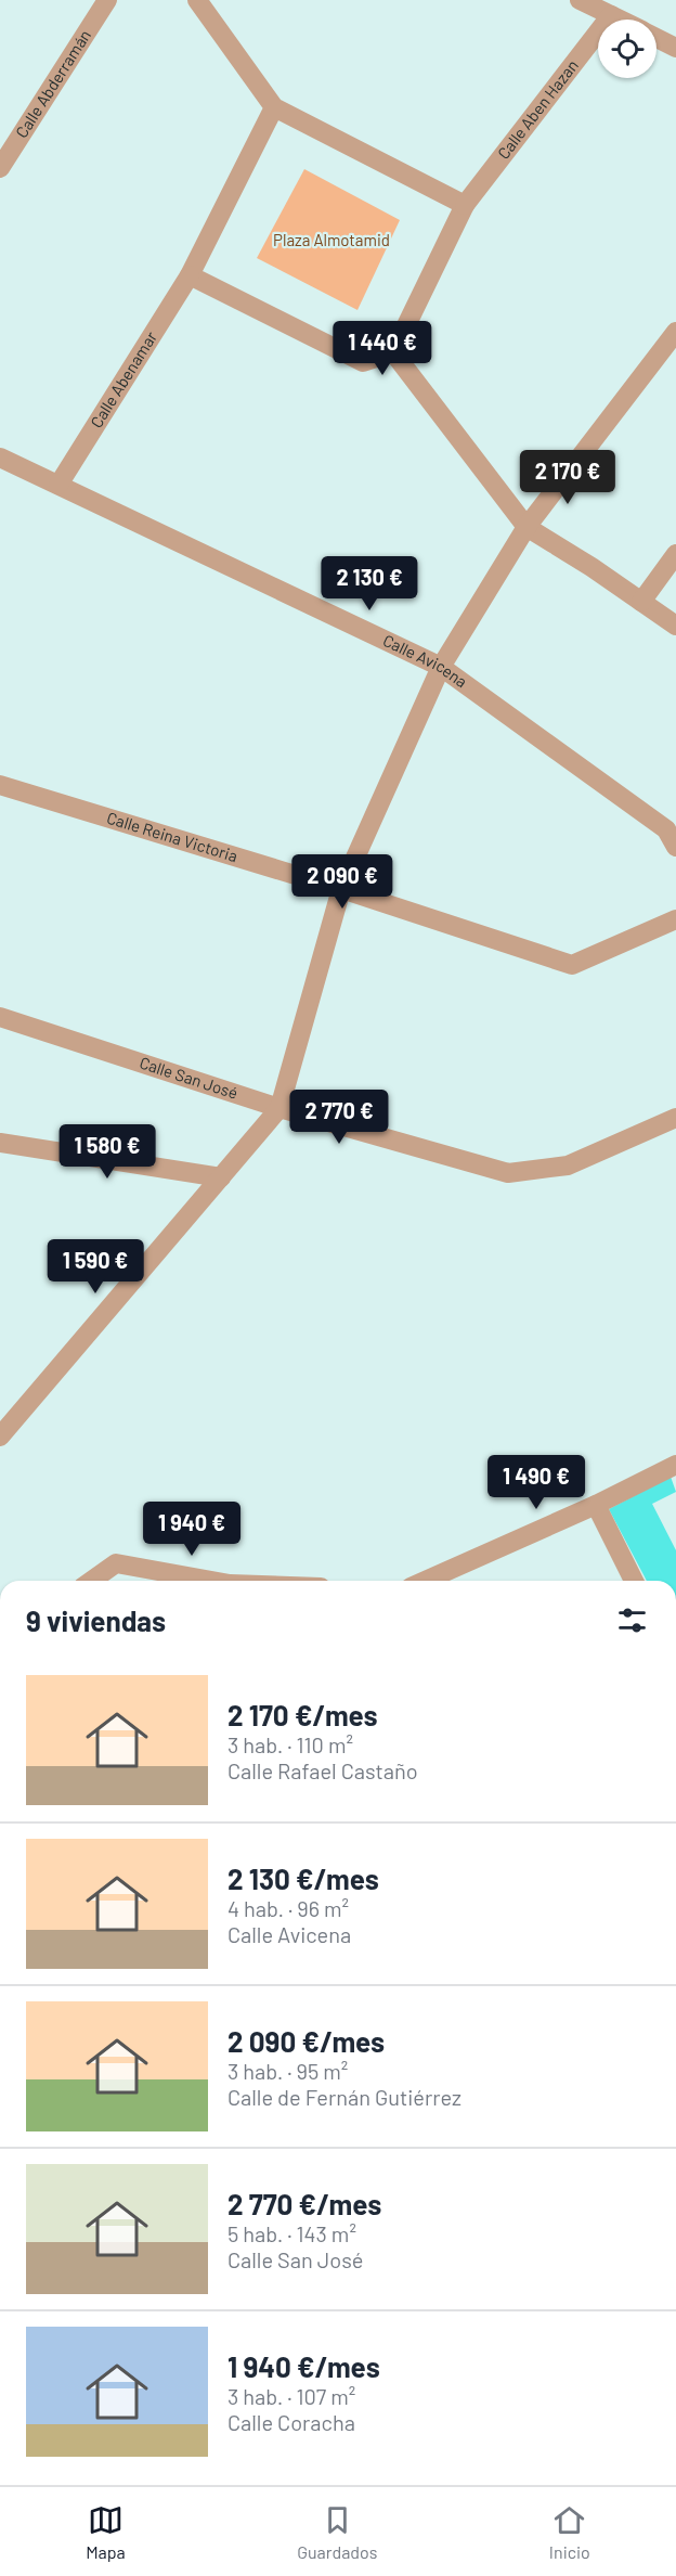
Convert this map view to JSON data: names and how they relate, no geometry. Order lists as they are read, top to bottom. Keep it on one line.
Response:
{"streets":{"street":["Calle Abderramán","Calle Aben Hazan","Calle Abenamar","Calle Avicena","Calle Reina Victoria","Calle San José"]},"crossings":[["Calle Abenamar","Calle Avicena"]],"parks":["Plaza Almotamid"],"page":{"price":["1 440 €","2 170 €","2 130 €","2 090 €","2 770 €","1 580 €","1 590 €","1 490 €","1 940 €"],"heading":"9 viviendas","list":[{"name":"2 170 €/mes","note":"3 hab. · 110 m² · Calle Rafael Castaño"},{"name":"2 130 €/mes","note":"4 hab. · 96 m² · Calle Avicena"},{"name":"2 090 €/mes","note":"3 hab. · 95 m² · Calle de Fernán Gutiérrez"},{"name":"2 770 €/mes","note":"5 hab. · 143 m² · Calle San José"},{"name":"1 940 €/mes","note":"3 hab. · 107 m² · Calle Coracha"}],"tabs":["Mapa","Guardados","Inicio"]}}
